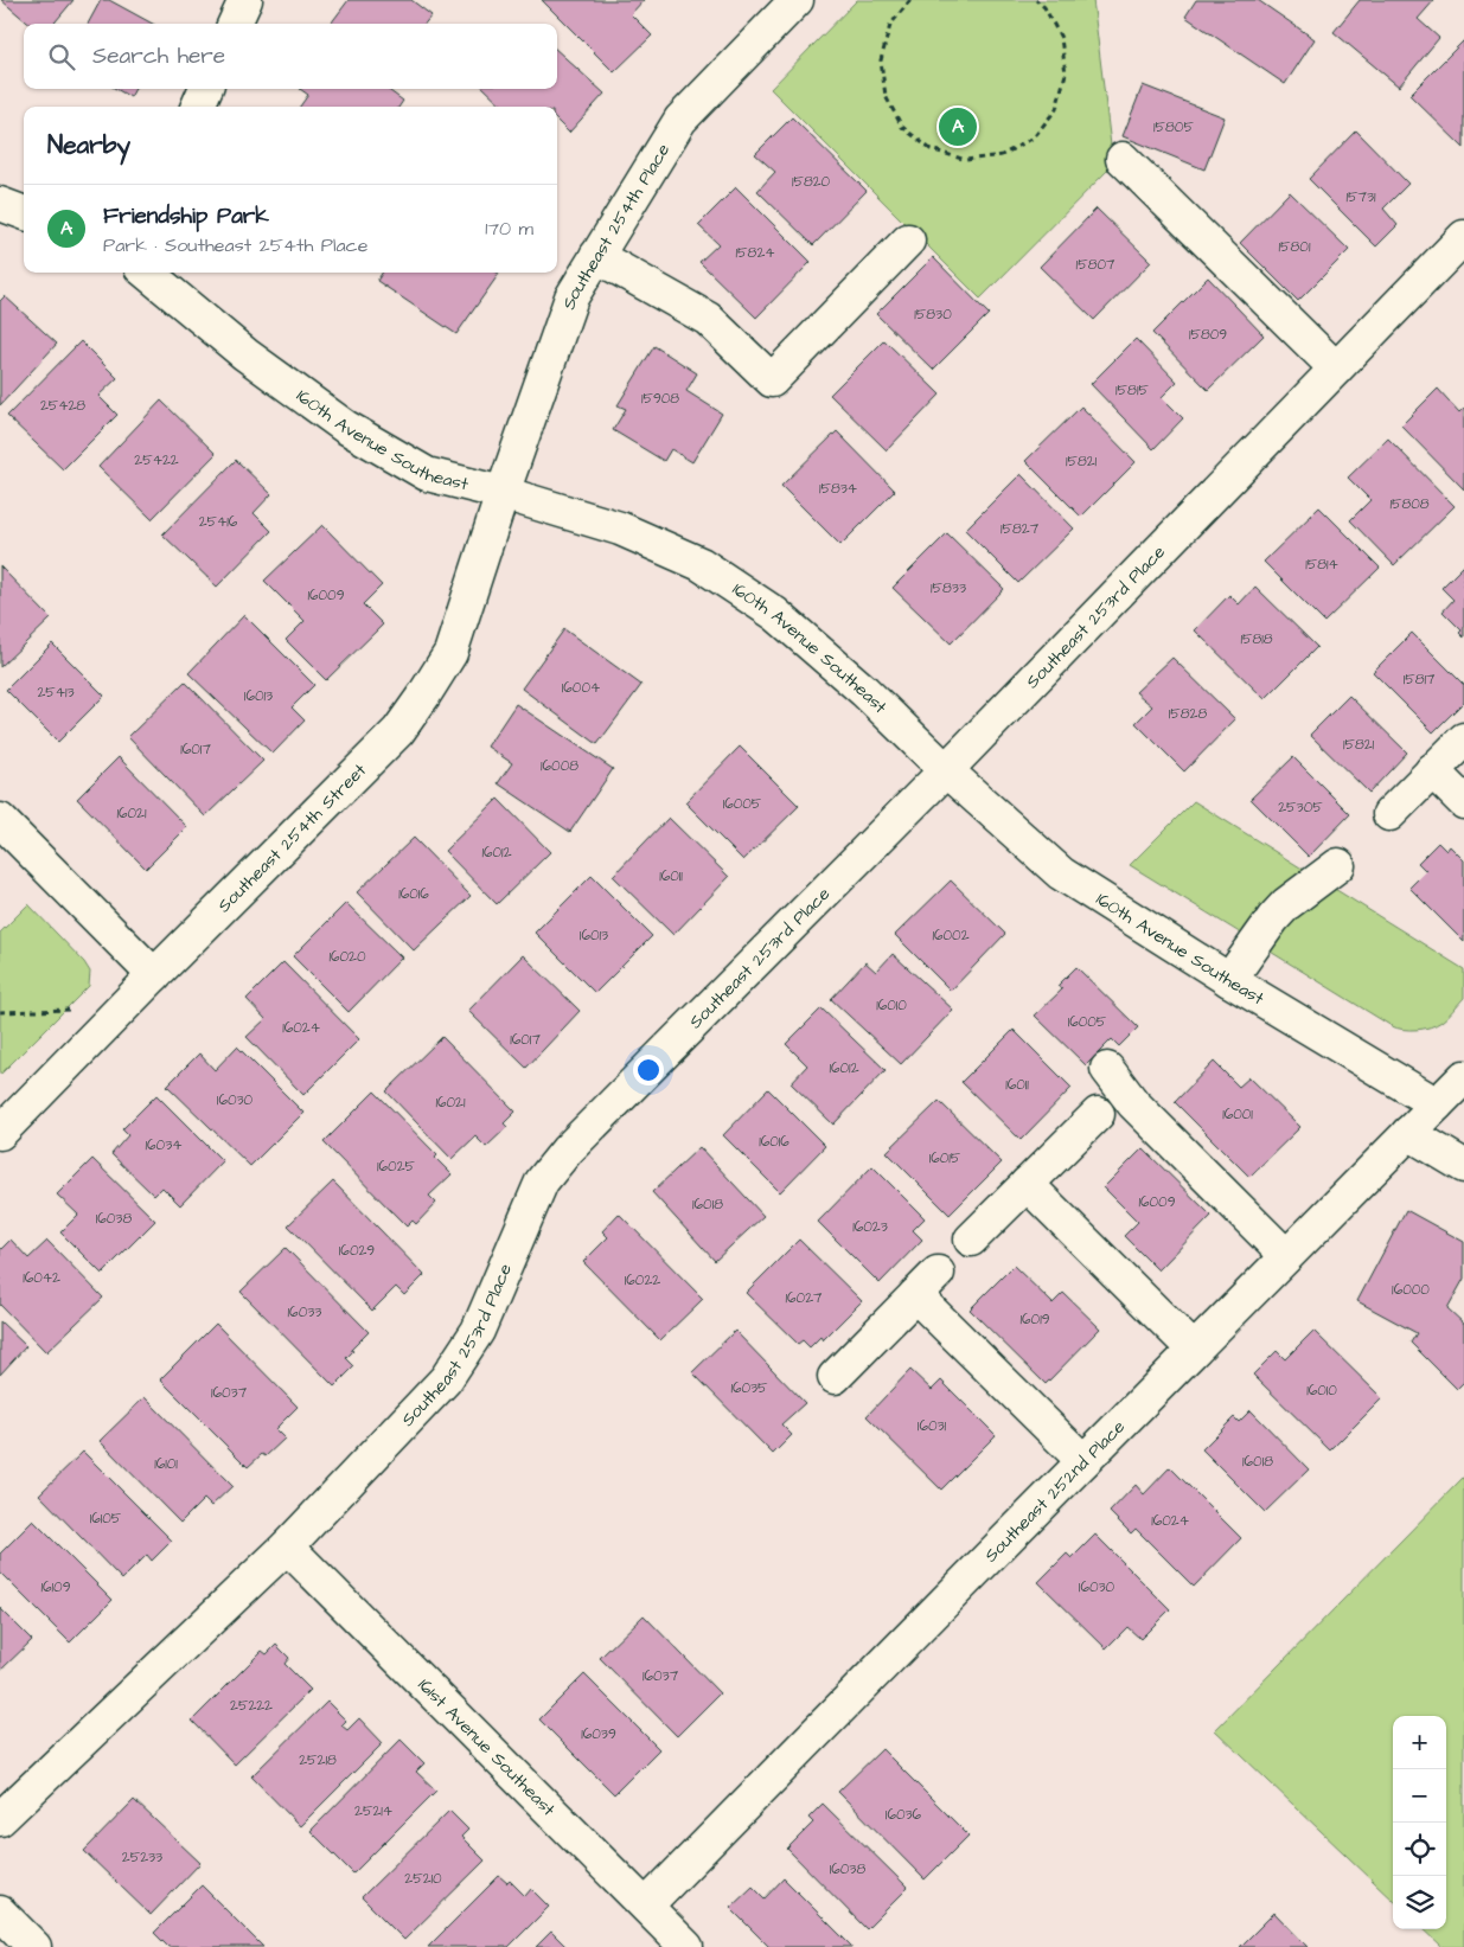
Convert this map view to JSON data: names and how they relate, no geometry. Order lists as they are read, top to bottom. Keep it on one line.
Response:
{"streets":{"street":["Southeast 254th Place","160th Avenue Southeast","Southeast 253rd Place","Southeast 254th Street","Southeast 252nd Place","161st Avenue Southeast"]},"crossings":[["Southeast 254th Place","160th Avenue Southeast"],["Southeast 254th Place","Southeast 254th Street"],["160th Avenue Southeast","Southeast 253rd Place"],["160th Avenue Southeast","Southeast 254th Street"],["160th Avenue Southeast","Southeast 252nd Place"],["Southeast 253rd Place","161st Avenue Southeast"],["Southeast 252nd Place","161st Avenue Southeast"]],"house_numbers":["15805","15820","15731","15801","15824","15807","15830","15809","15815","15908","25428","25422","15821","15834","15808","25416","15827","15814","15833","16009","15818","15817","16004","25413","16013","15828","15821","16017","16008","16005","25305","16021","16012","16011","16016","16013","16002","16020","16010","16005","16024","16017","16012","16011","16030","16021","16001","16016","16034","16015","16025","16009","16018","16038","16023","16029","16042","16022","16000","16027","16033","16019","16035","16010","16037","16031","16018","16101","16105","16024","16109","16030","16037","25222","16039","25218","25214","16036","25233","16038","25210"],"page":{"search":"Search here","pins":"A","heading":"Nearby","list":[{"mark":"A","name":"Friendship Park","note":"Park · Southeast 254th Place","value":"170 m"}],"map_buttons":["+","−"]}}
